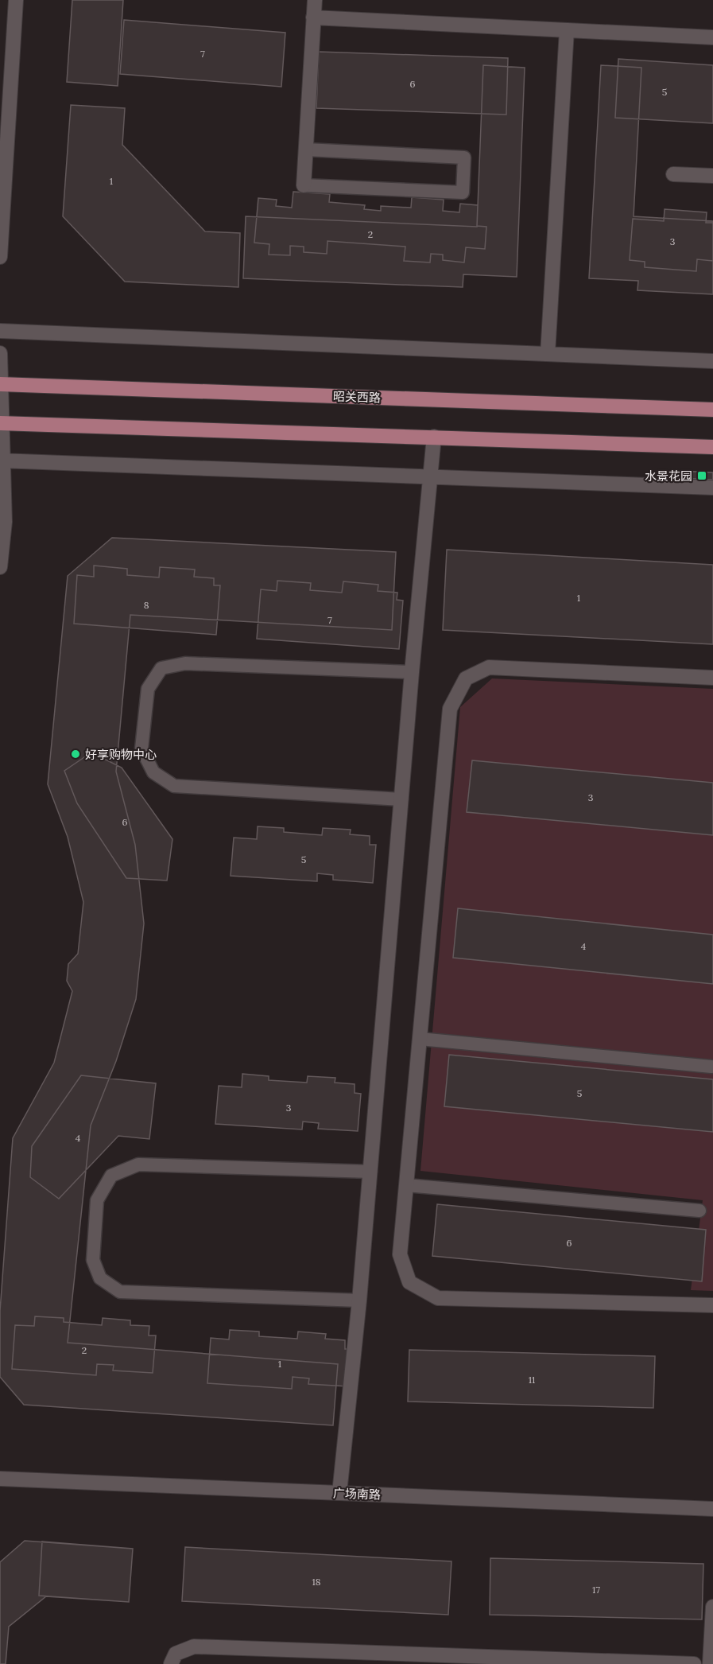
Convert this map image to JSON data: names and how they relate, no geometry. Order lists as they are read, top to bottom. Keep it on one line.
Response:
{"streets":{"main road":["昭关西路"],"street":["广场南路"]},"places":{"transit":["水景花园"],"other":["好享购物中心"]},"house_numbers":["7","6","5","1","2","3","1","8","7","3","6","5","4","5","3","4","6","2","1","11","18","17"]}
